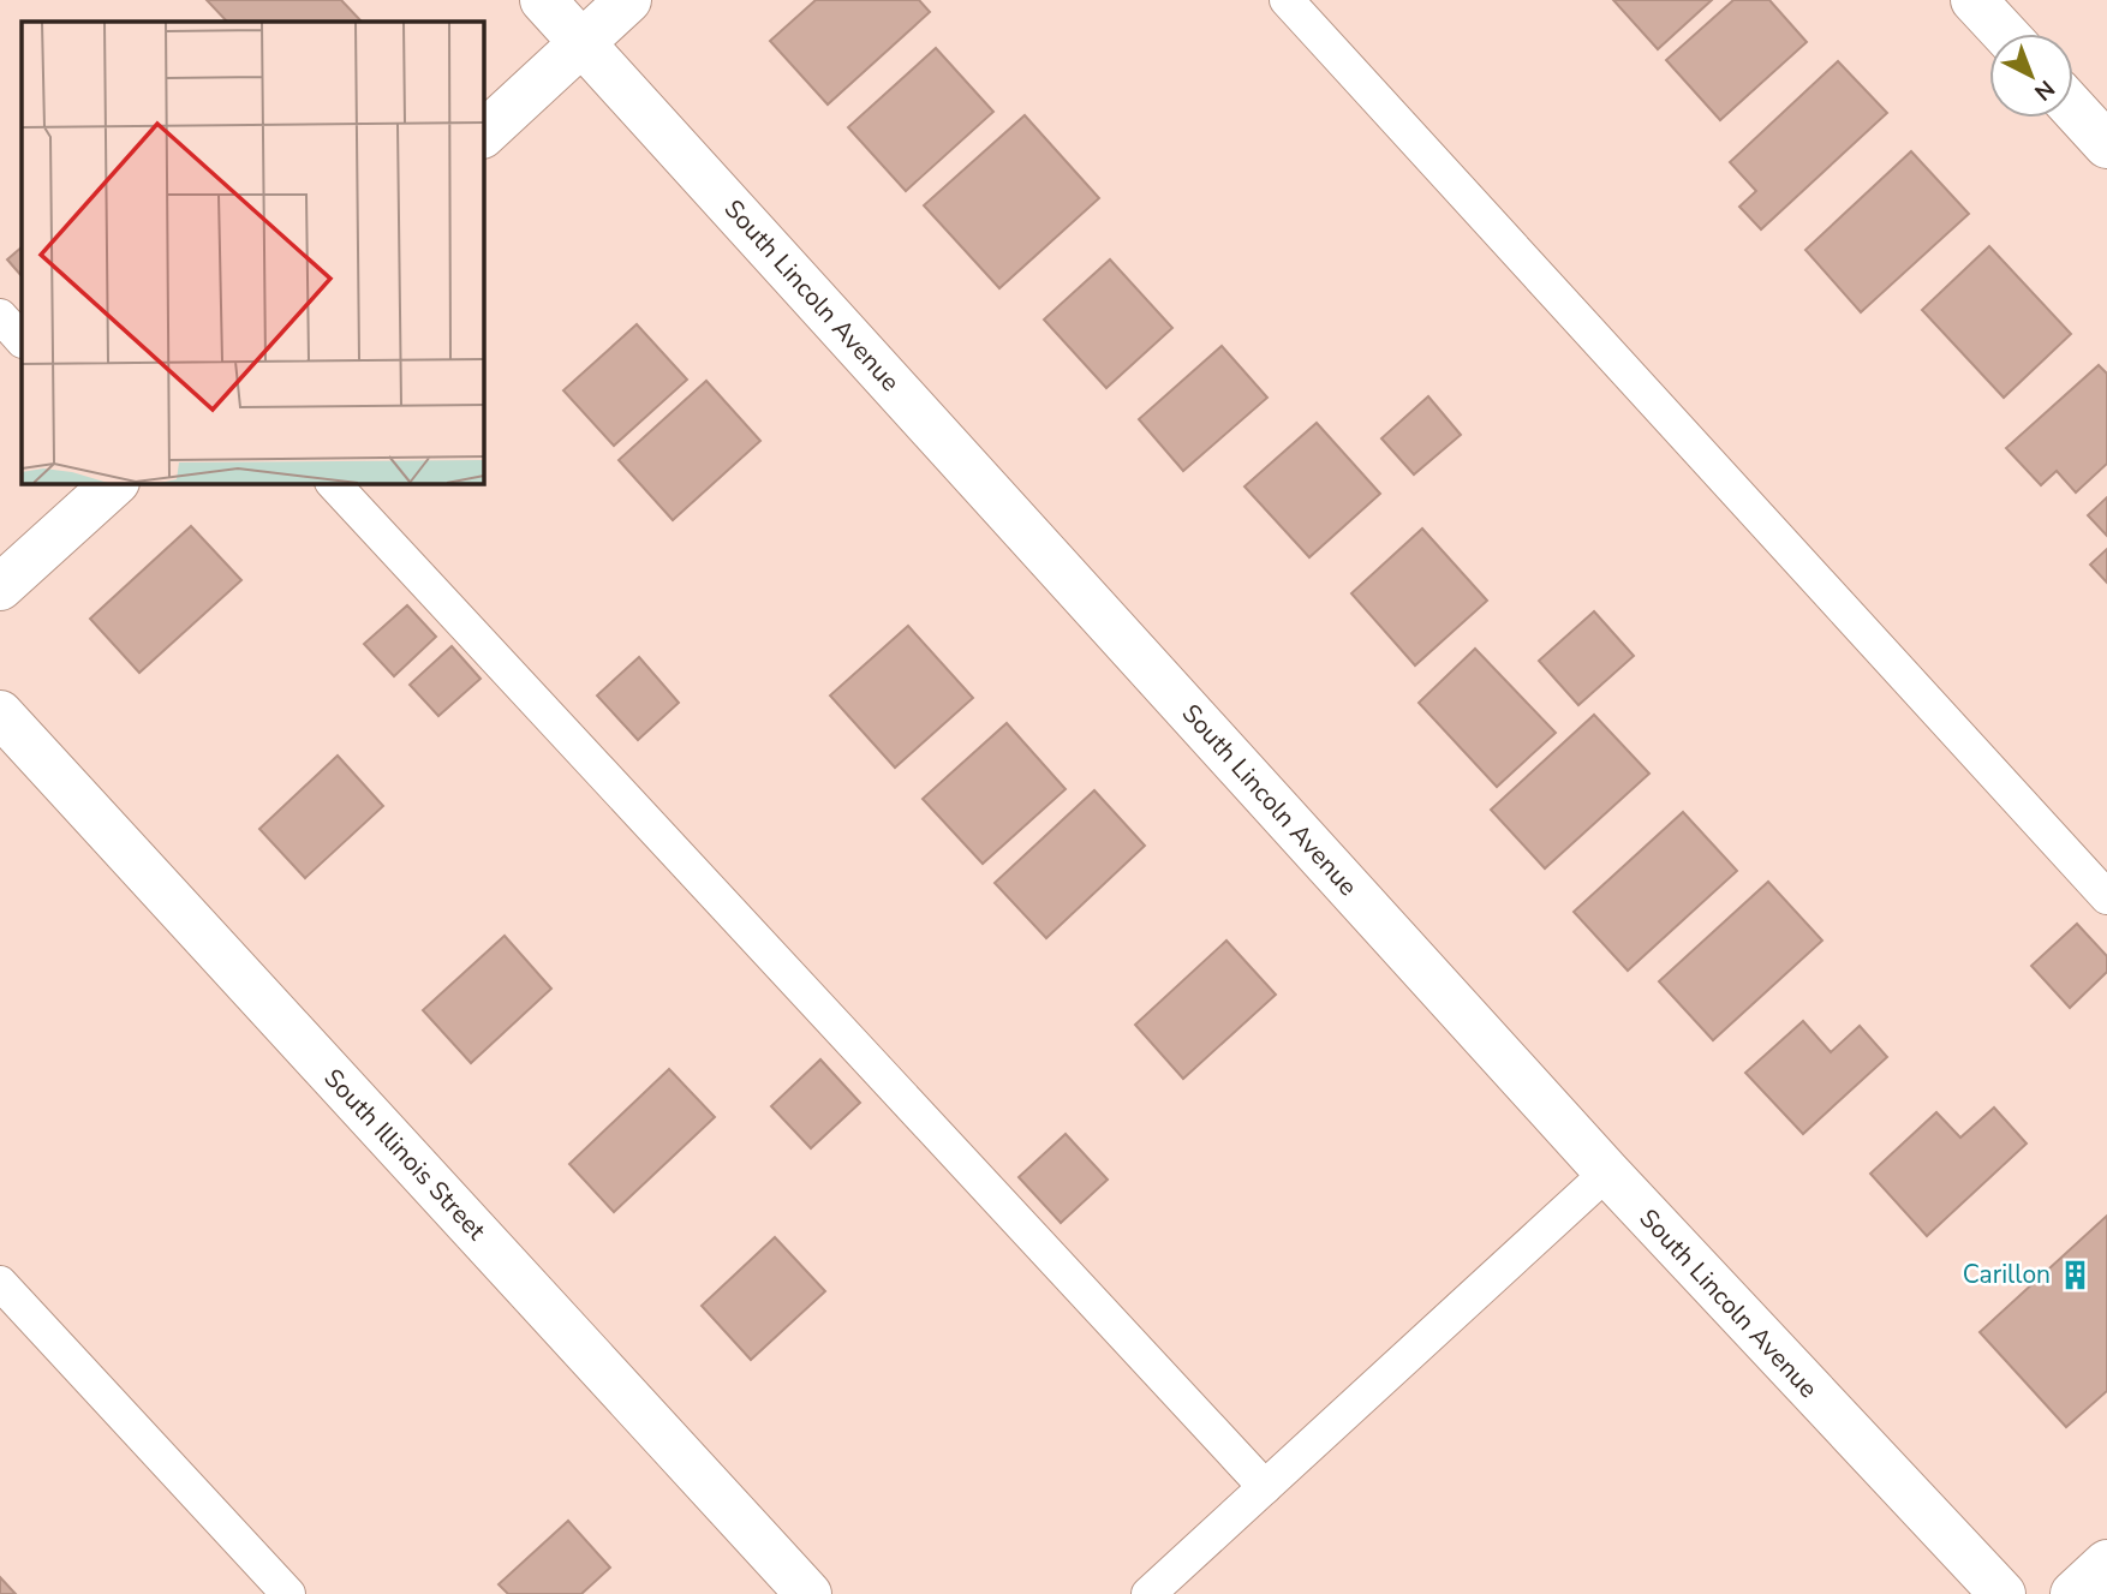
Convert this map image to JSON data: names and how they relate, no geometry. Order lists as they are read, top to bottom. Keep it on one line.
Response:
{"streets":{"street":["South Lincoln Avenue","South Illinois Street"]},"places":{"building":["Carillon"]},"north":"bottom right"}
